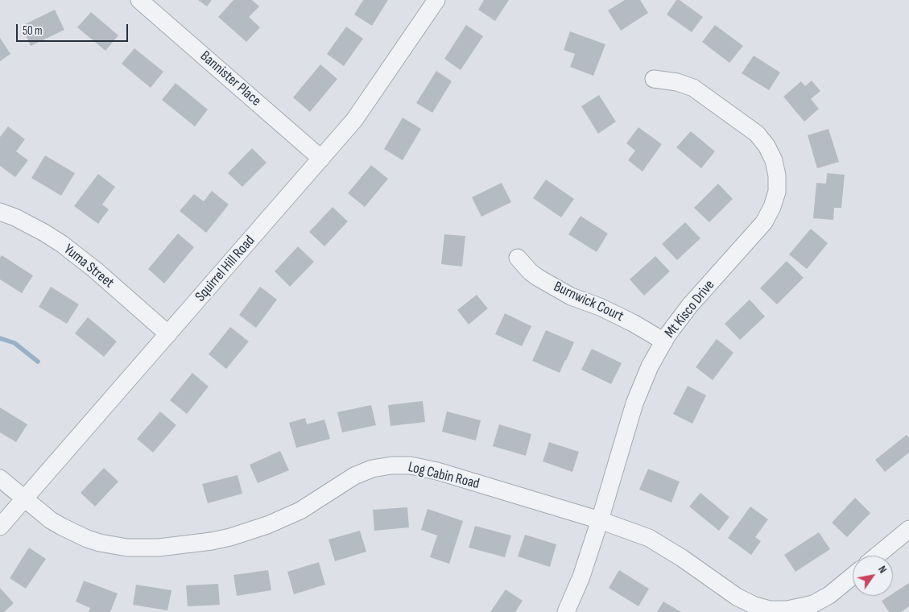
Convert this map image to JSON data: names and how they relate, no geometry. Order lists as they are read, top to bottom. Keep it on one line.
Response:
{"streets":{"street":["Bannister Place","Yuma Street","Squirrel Hill Road","Burnwick Court","Mt Kisco Drive","Log Cabin Road"]},"crossings":[["Bannister Place","Squirrel Hill Road"],["Yuma Street","Squirrel Hill Road"],["Squirrel Hill Road","Log Cabin Road"],["Burnwick Court","Mt Kisco Drive"],["Mt Kisco Drive","Log Cabin Road"]],"scale_bar":"50 m","north":"top right"}
